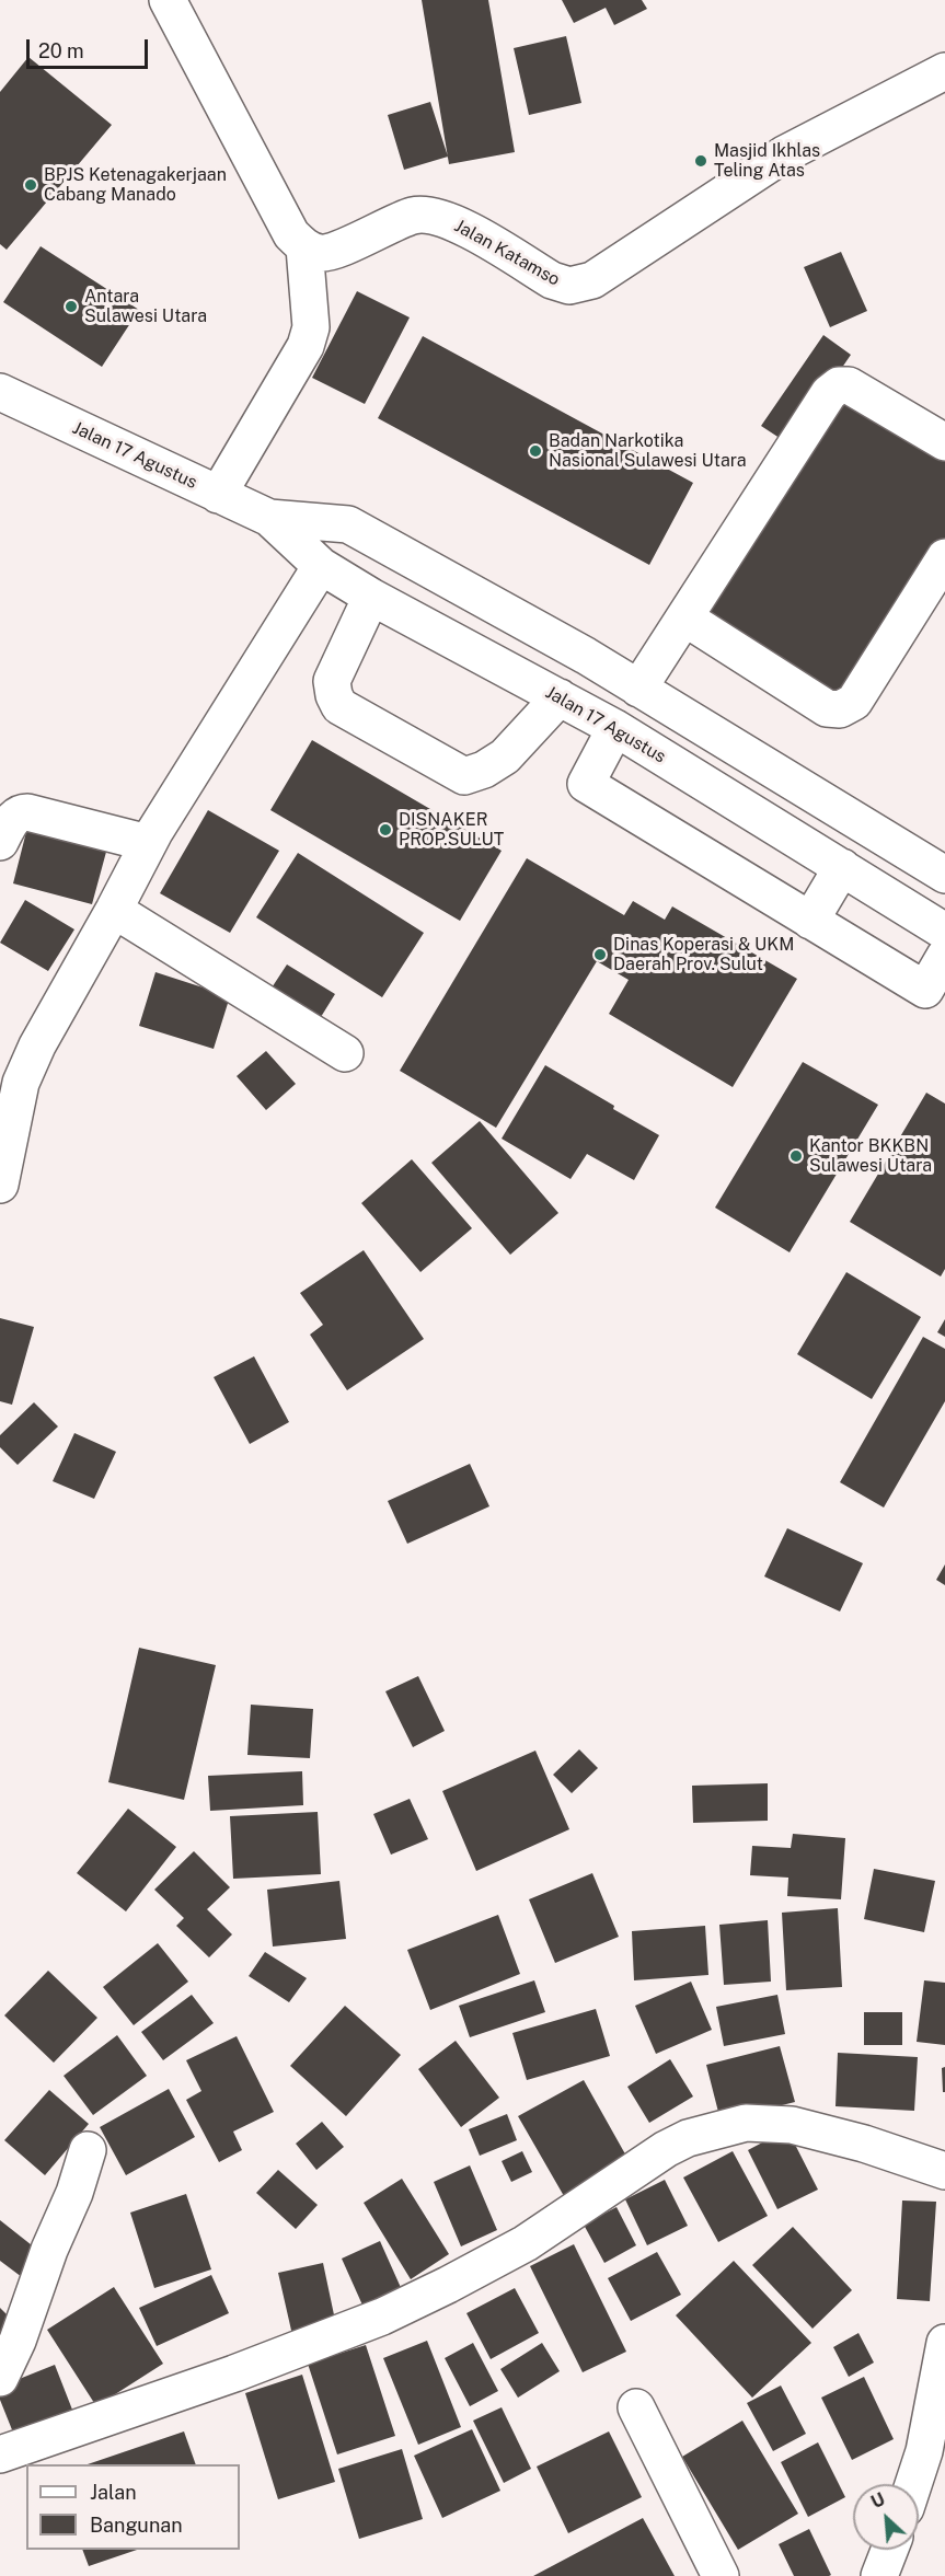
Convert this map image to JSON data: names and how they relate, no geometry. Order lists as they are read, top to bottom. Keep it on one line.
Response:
{"streets":{"street":["Jalan Katamso","Jalan 17 Agustus"]},"places":["Masjid Ikhlas Teling Atas","BPJS Ketenagakerjaan Cabang Manado","Antara Sulawesi Utara","Badan Narkotika Nasional Sulawesi Utara","DISNAKER PROP.SULUT","Dinas Koperasi & UKM Daerah Prov. Sulut","Kantor BKKBN Sulawesi Utara"],"legend":["Jalan","Bangunan"],"scale_bar":"20 m","north":"top left"}
